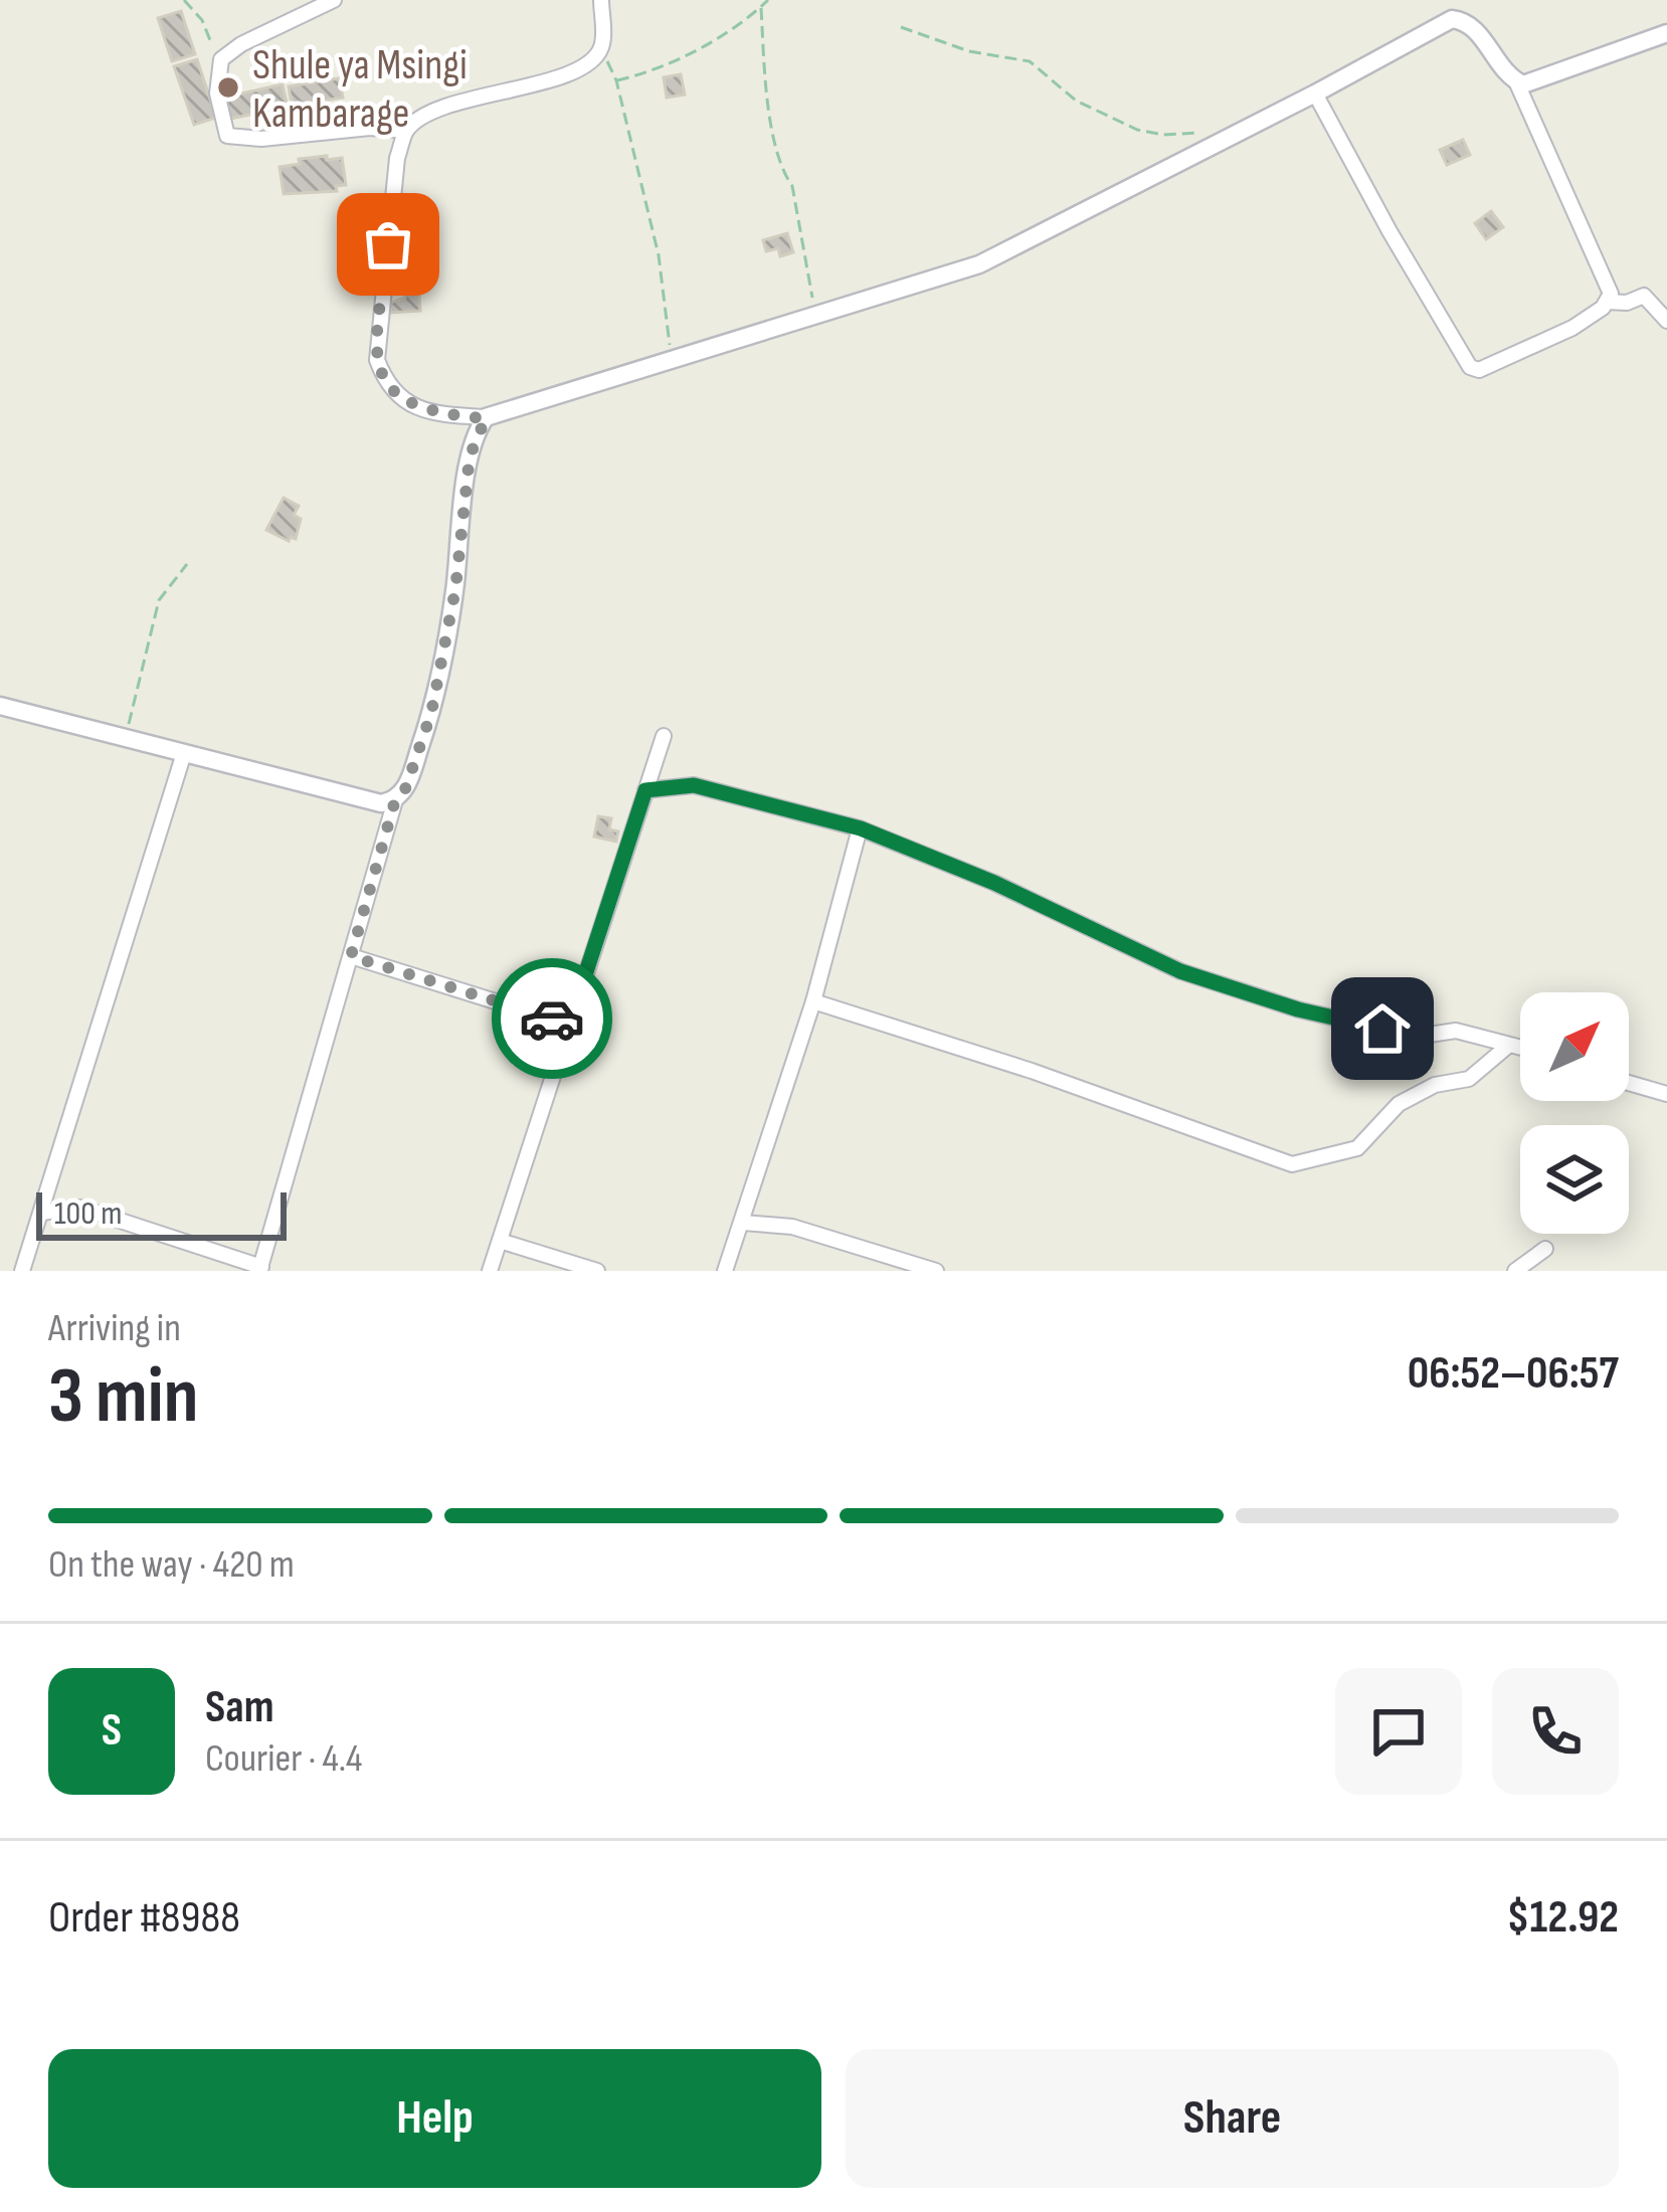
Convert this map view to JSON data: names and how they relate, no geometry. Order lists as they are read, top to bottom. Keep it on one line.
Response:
{"places":["Shule ya Msingi Kambarage"],"scale_bar":"100 m","north":"top right","page":{"scale":"100 m","heading":["3 min","Arriving in","06:52–06:57"],"panel":["Sam","Courier · 4.4","Order #8988","$12.92"],"bar":"On the way · 420 m","round":"S","buttons":["Help","Share"]}}
